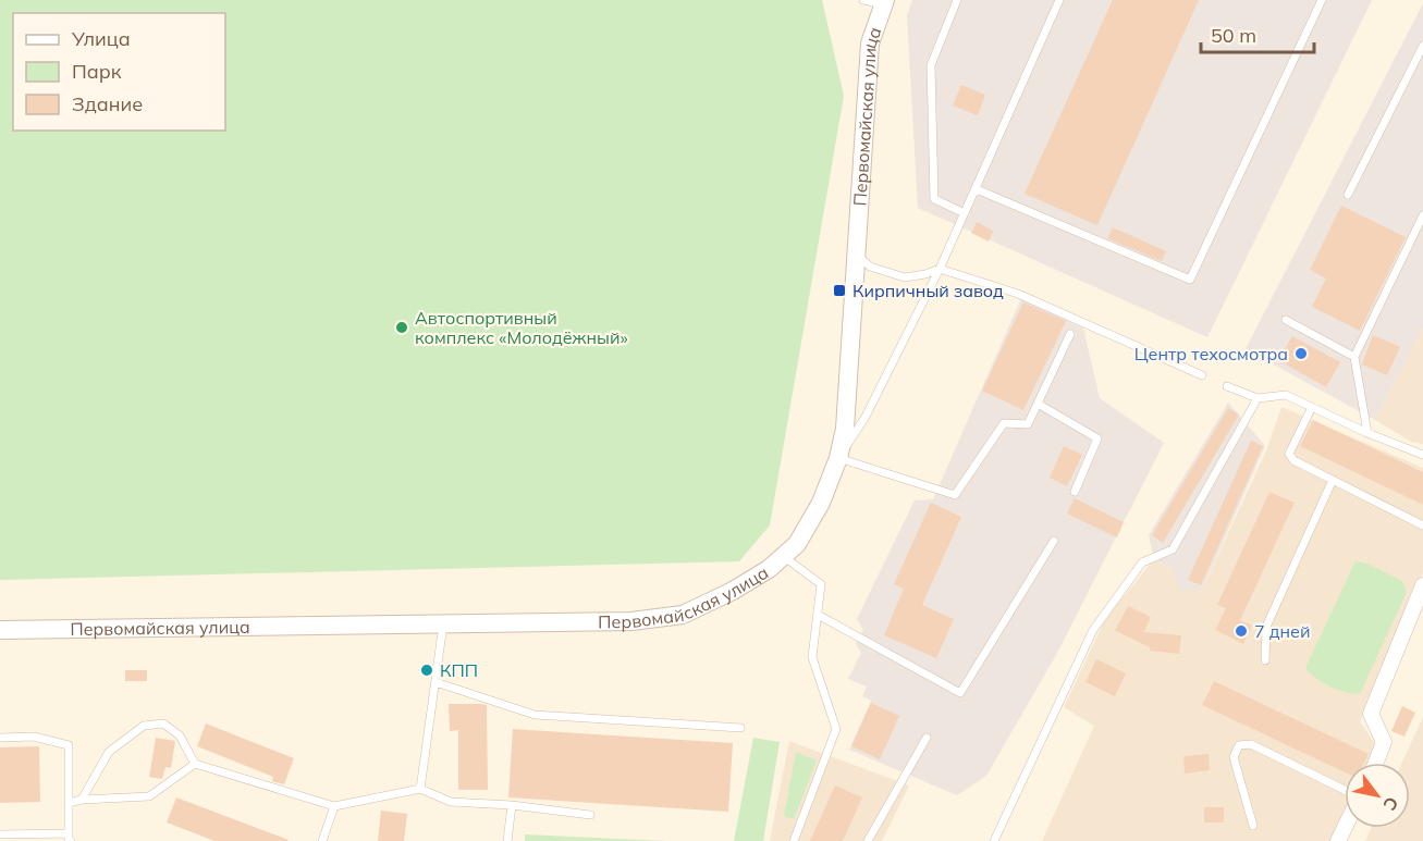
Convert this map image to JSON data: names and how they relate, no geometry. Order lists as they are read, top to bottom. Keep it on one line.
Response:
{"streets":{"street":["Первомайская улица"]},"places":{"transit":["Кирпичный завод"],"other":["Автоспортивный комплекс «Молодёжный»","Центр техосмотра","7 дней","КПП"]},"legend":["Улица","Парк","Здание"],"scale_bar":"50 m","north":"bottom right"}
